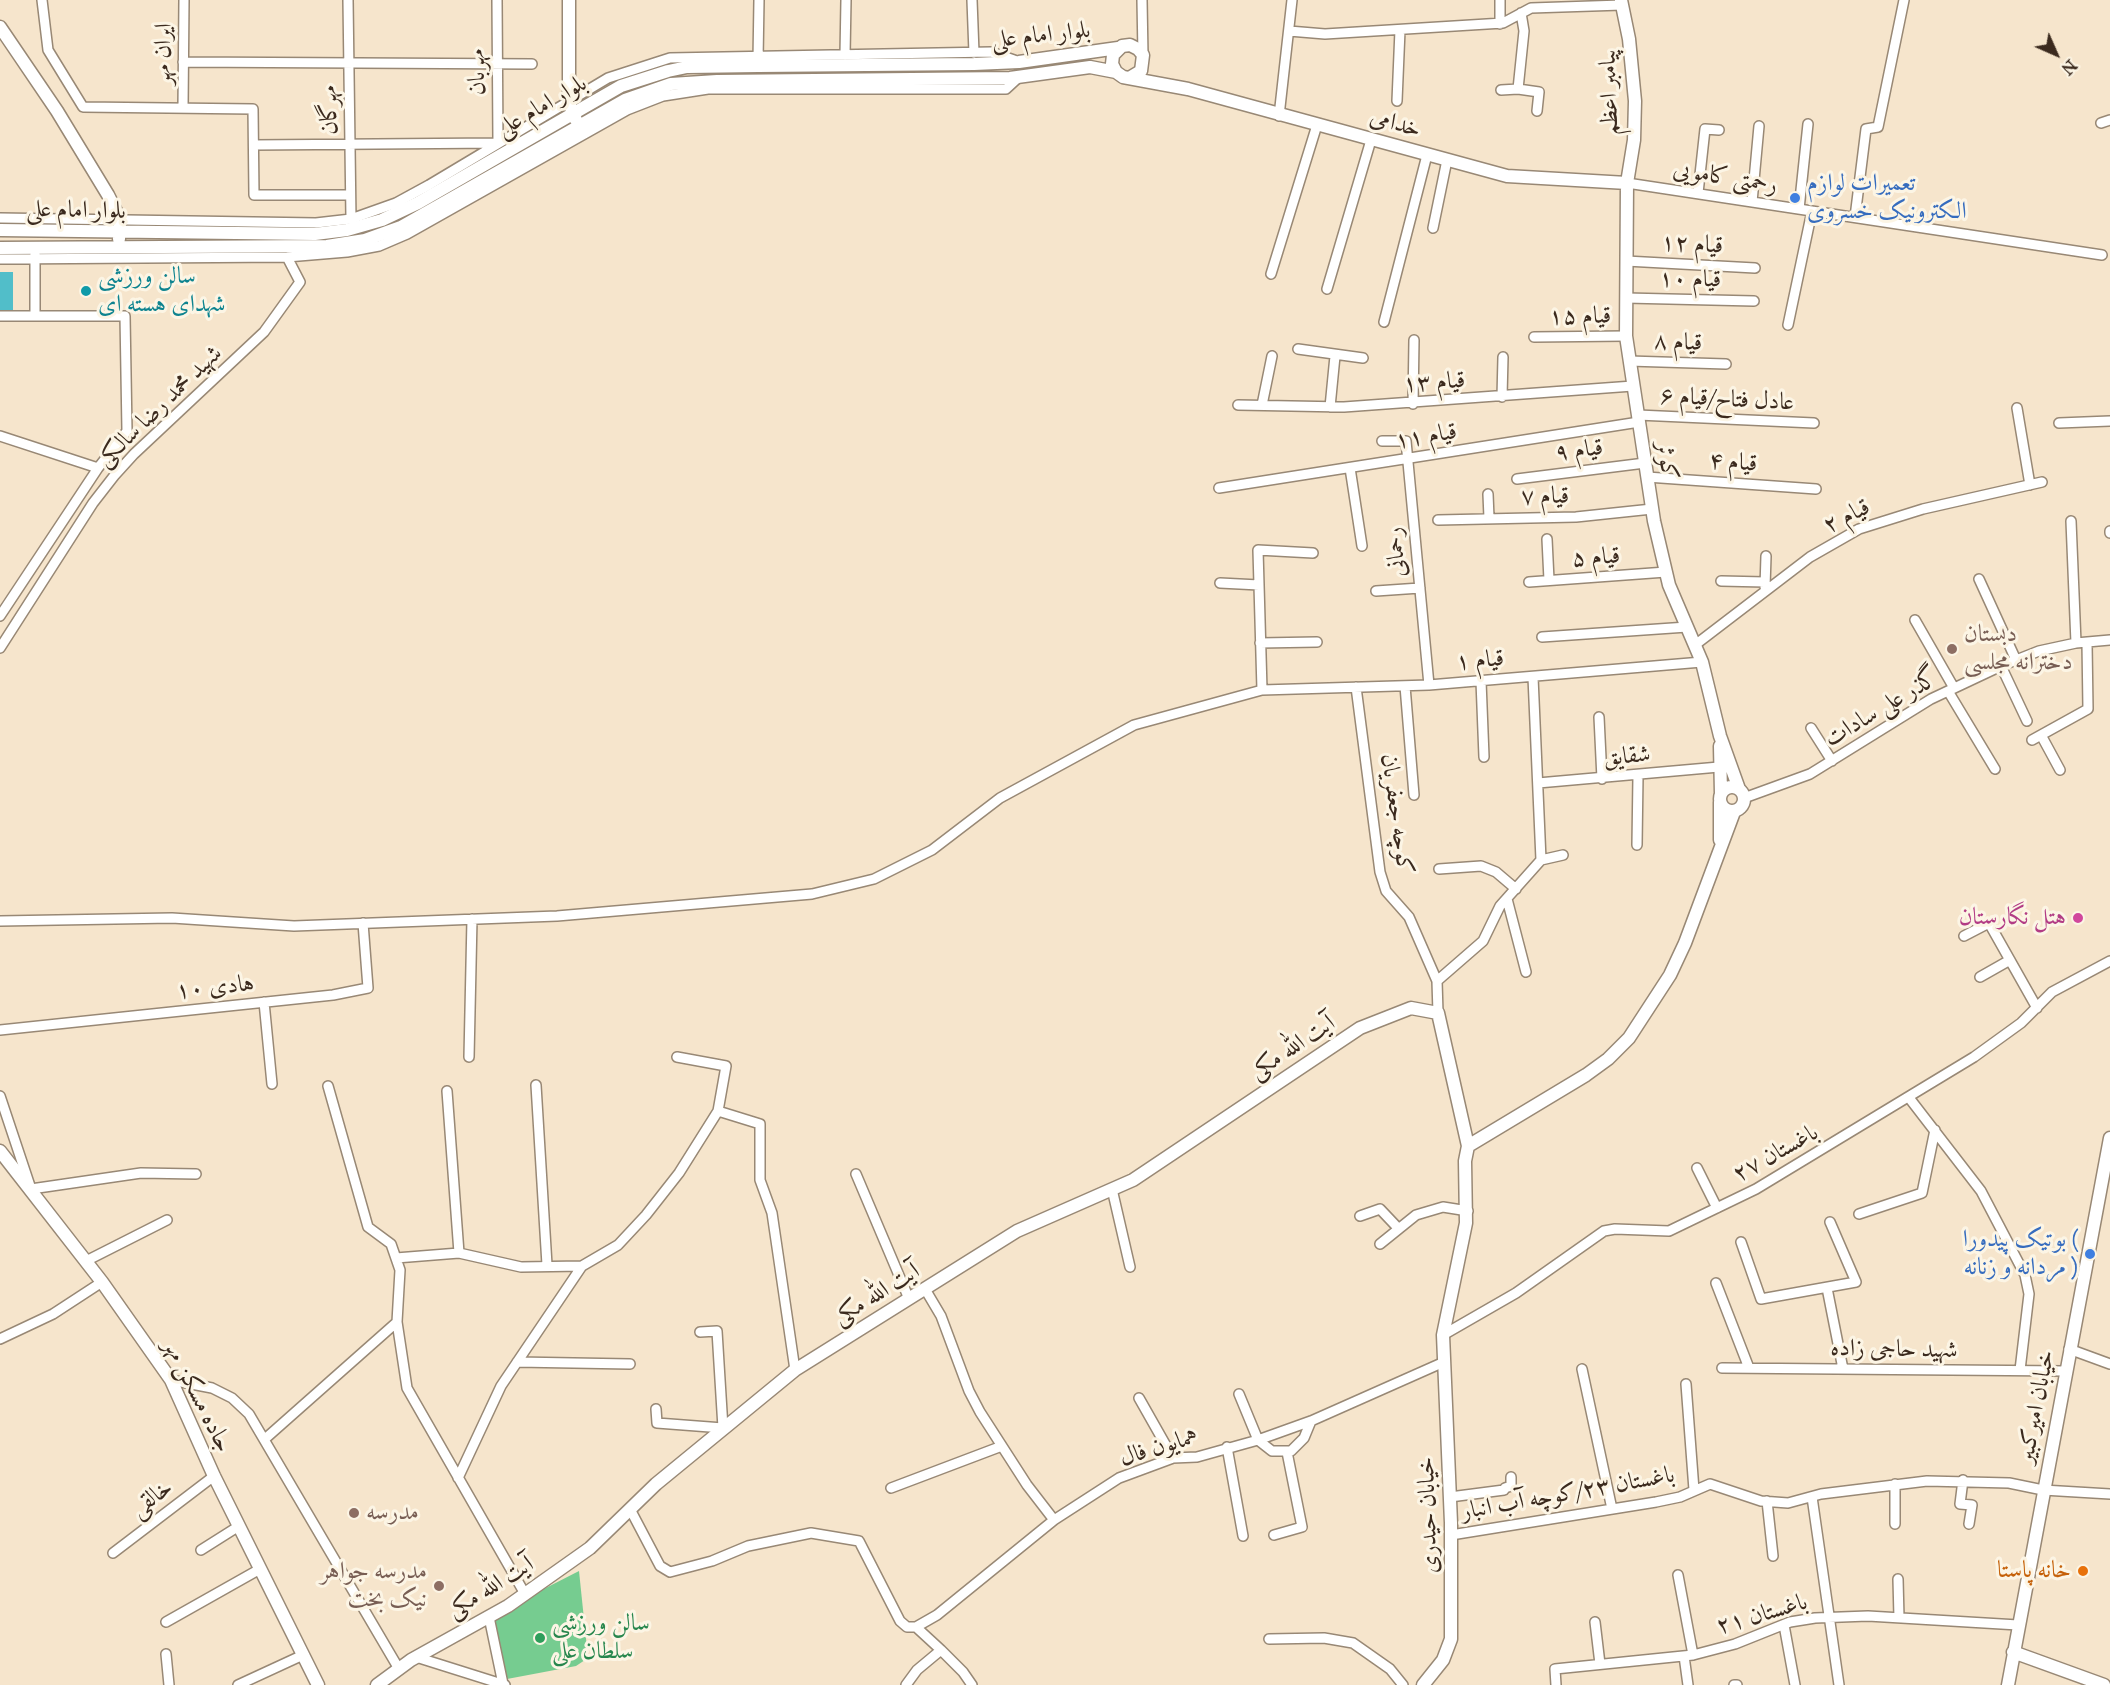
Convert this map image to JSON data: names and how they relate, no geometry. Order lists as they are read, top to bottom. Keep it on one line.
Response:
{"streets":{"main road":["بلوار امام علی","پیامبر اعظم","خدامی","کوثر","کوچه جعفریان","آیت الله مکی","جاده مسکن مهر","خیابان امیرکبیر","خیابان حیدری"],"street":["ایران مهر","مهربان","مهرگان","رحمتی کامویی","قیام ۱۲","قیام ۱۰","قیام ۱۵","قیام ۸","قیام ۱۳","عادل فتاح/قیام ۶","شهید محمد رضا سالکی","قیام ۱۱","قیام ۹","قیام ۴","قیام ۷","قیام ۲","رحمانی","قیام ۵","قیام ۱","گذر علی سادات","شقایق","هادی ۱۰","باغستان ۲۷","شهید حاجی زاده","همایون فال","باغستان ۲۳/کوچه آب انبار","خالقی","باغستان ۲۱"]},"crossings":[["بلوار امام علی","خدامی"],["پیامبر اعظم","خدامی"],["پیامبر اعظم","رحمتی کامویی"],["پیامبر اعظم","کوثر"],["خدامی","رحمتی کامویی"],["خدامی","کوثر"],["رحمتی کامویی","کوثر"],["قیام ۱۲","کوثر"],["قیام ۱۰","کوثر"],["قیام ۱۵","کوثر"],["قیام ۸","کوثر"],["قیام ۱۳","کوثر"],["عادل فتاح/قیام ۶","قیام ۱۱"],["عادل فتاح/قیام ۶","کوثر"],["قیام ۱۱","کوثر"],["قیام ۱۱","رحمانی"],["قیام ۹","کوثر"],["کوثر","قیام ۴"],["کوثر","قیام ۷"],["کوثر","قیام ۲"],["کوثر","قیام ۵"],["کوثر","قیام ۱"],["رحمانی","قیام ۱"],["قیام ۱","کوچه جعفریان"],["قیام ۱","هادی ۱۰"],["کوچه جعفریان","آیت الله مکی"],["کوچه جعفریان","خیابان حیدری"],["باغستان ۲۷","خیابان حیدری"],["شهید حاجی زاده","خیابان امیرکبیر"],["جاده مسکن مهر","خالقی"],["خیابان امیرکبیر","باغستان ۲۳/کوچه آب انبار"],["خیابان امیرکبیر","باغستان ۲۱"],["همایون فال","خیابان حیدری"],["باغستان ۲۳/کوچه آب انبار","خیابان حیدری"]],"places":["تعمیرات لوازم الکترونیک خسروی","سالن ورزشی شهدای هسته ای","دبستان دخترانه مجلسی","هتل نگارستان","بوتیک پیدورا ( مردانه و زنانه )","مدرسه","خانه پاستا","مدرسه جواهر نیک بخت","سالن ورزشی سلطان علی"],"north":"bottom right"}
